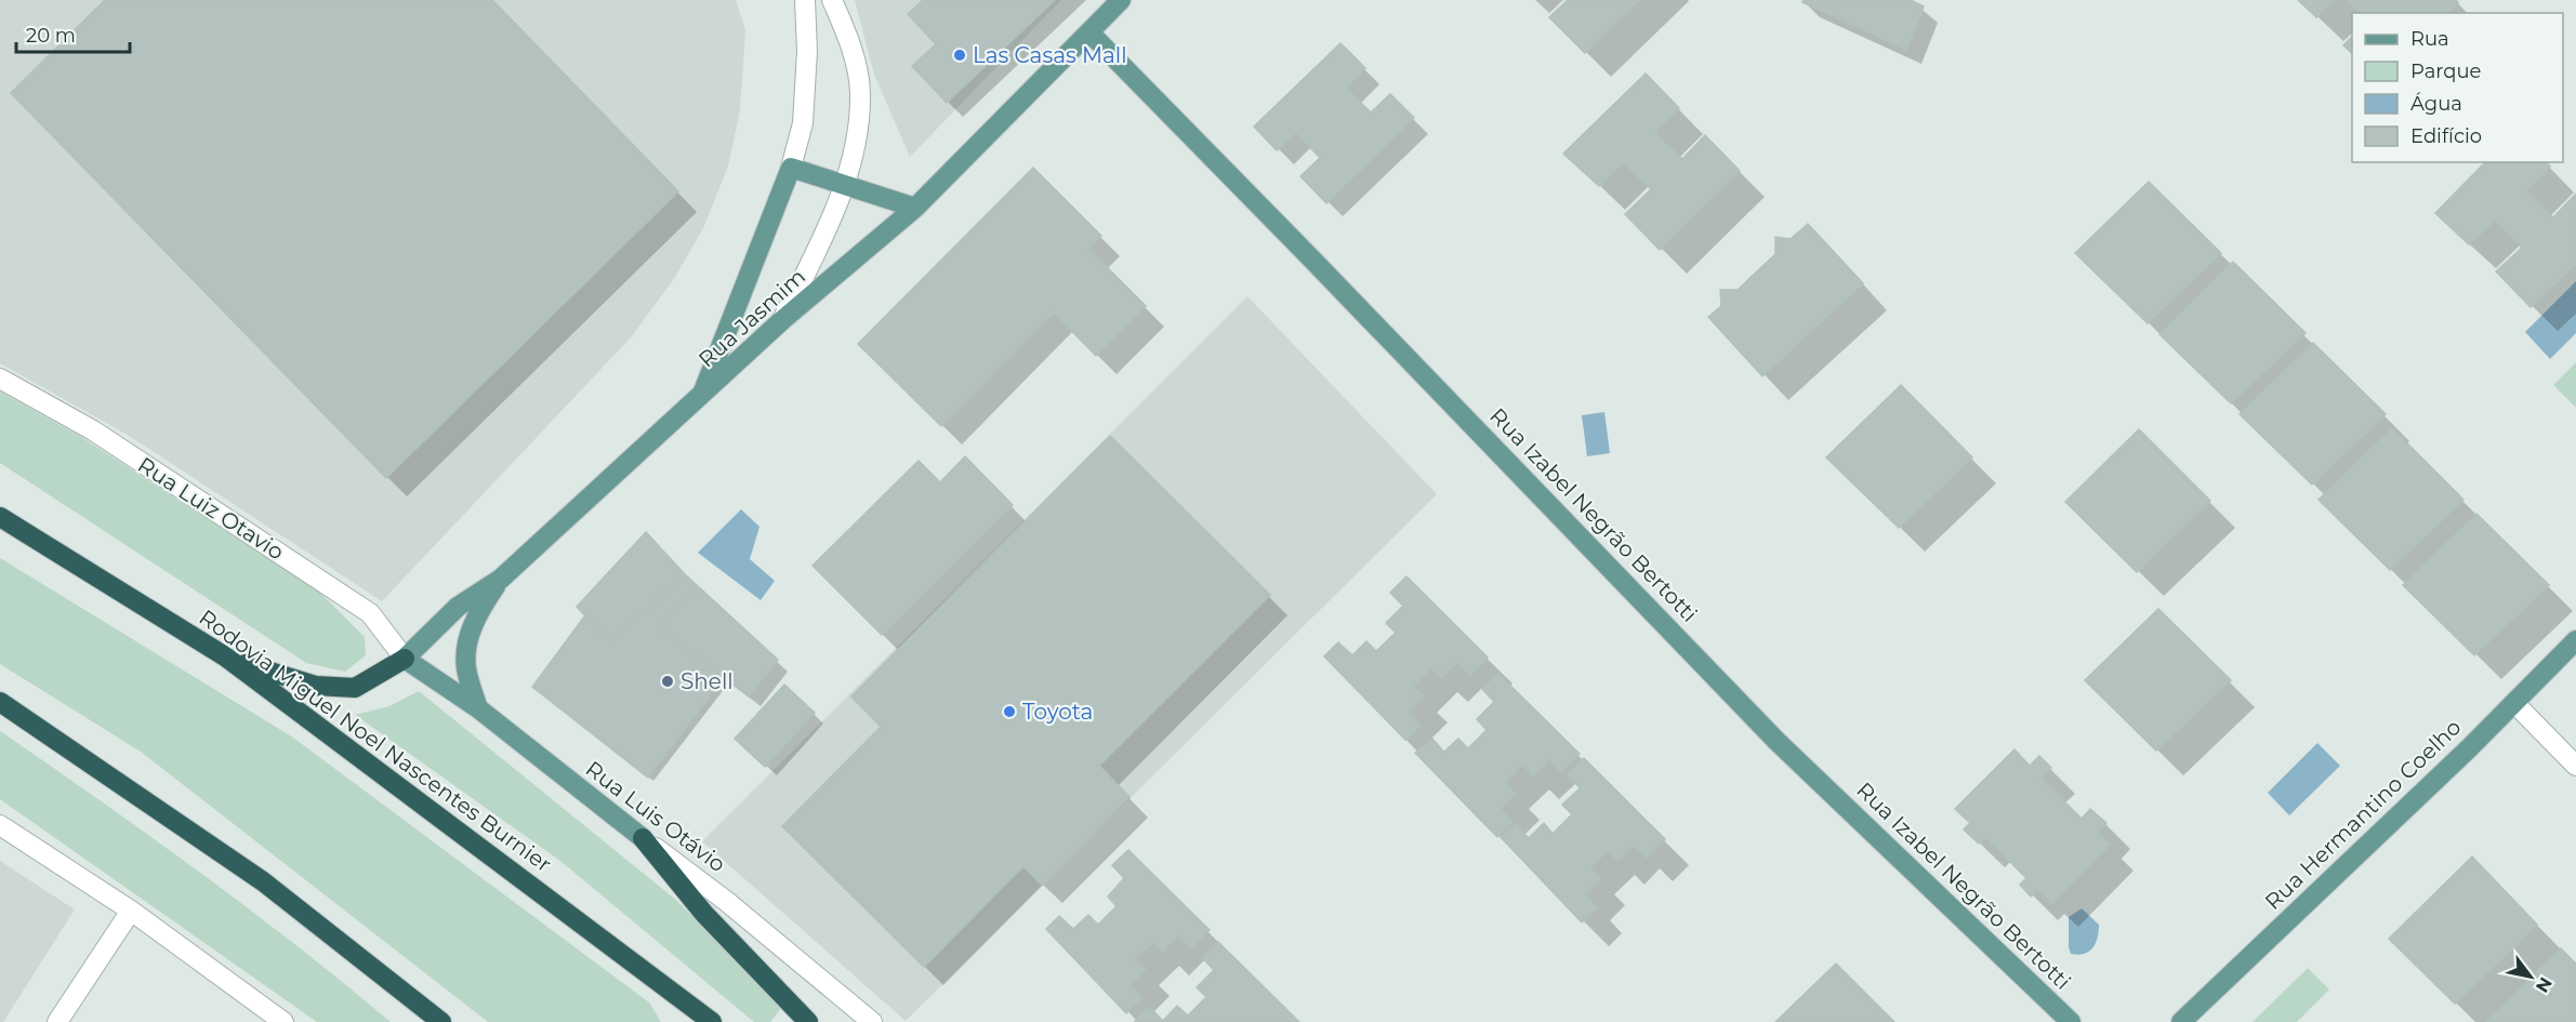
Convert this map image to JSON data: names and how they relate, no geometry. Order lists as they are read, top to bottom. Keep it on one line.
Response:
{"streets":{"highway":["Rodovia Miguel Noel Nascentes Burnier"],"main road":["Rua Jasmim","Rua Izabel Negrão Bertotti","Rua Hermantino Coelho","Rua Luis Otávio"],"street":["Rua Luiz Otavio"]},"crossings":[["Rua Jasmim","Rua Luiz Otavio"],["Rua Jasmim","Rua Izabel Negrão Bertotti"],["Rua Jasmim","Rua Luis Otávio"],["Rua Luiz Otavio","Rua Luis Otávio"]],"places":["Las Casas Mall","Shell","Toyota"],"legend":["Rua","Parque","Água","Edifício"],"scale_bar":"20 m","north":"bottom right"}
